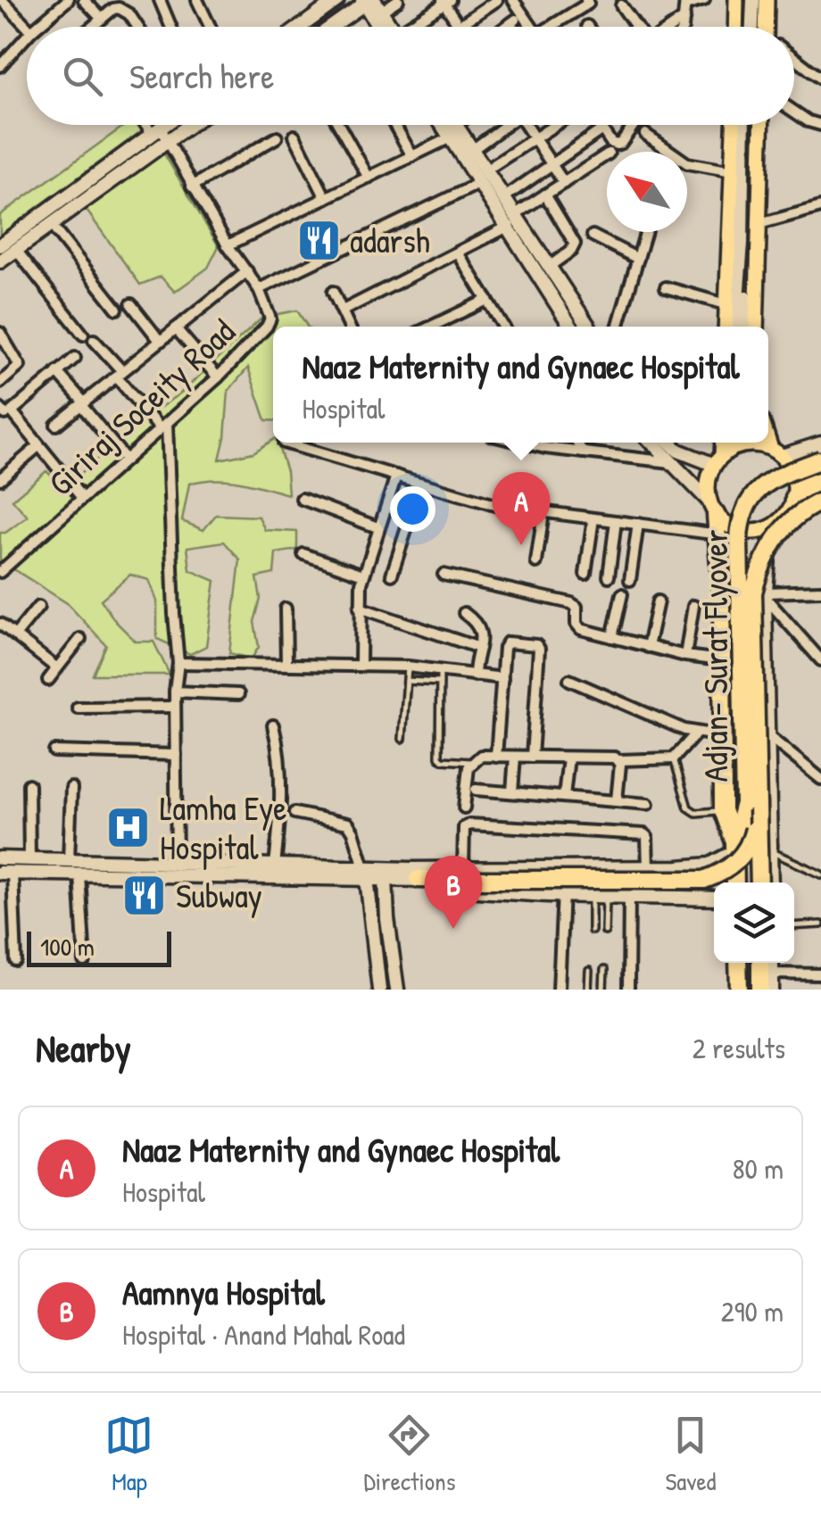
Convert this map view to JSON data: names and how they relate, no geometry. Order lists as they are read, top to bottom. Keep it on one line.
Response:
{"streets":{"highway":["Adjan- Surat Flyover"],"street":["Giriraj Soceity Road"]},"places":{"restaurant":["adarsh","Subway"],"hospital":["Lamha Eye Hospital"]},"scale_bar":"100 m","north":"top left","page":{"search":"Search here","popup":["Naaz Maternity and Gynaec Hospital","Hospital"],"pins":["A","B"],"scale":"100 m","heading":["Nearby","2 results"],"list":[{"mark":"A","name":"Naaz Maternity and Gynaec Hospital","note":"Hospital","value":"80 m"},{"mark":"B","name":"Aamnya Hospital","note":"Hospital · Anand Mahal Road","value":"290 m"}],"nav":["Map","Directions","Saved"]}}
